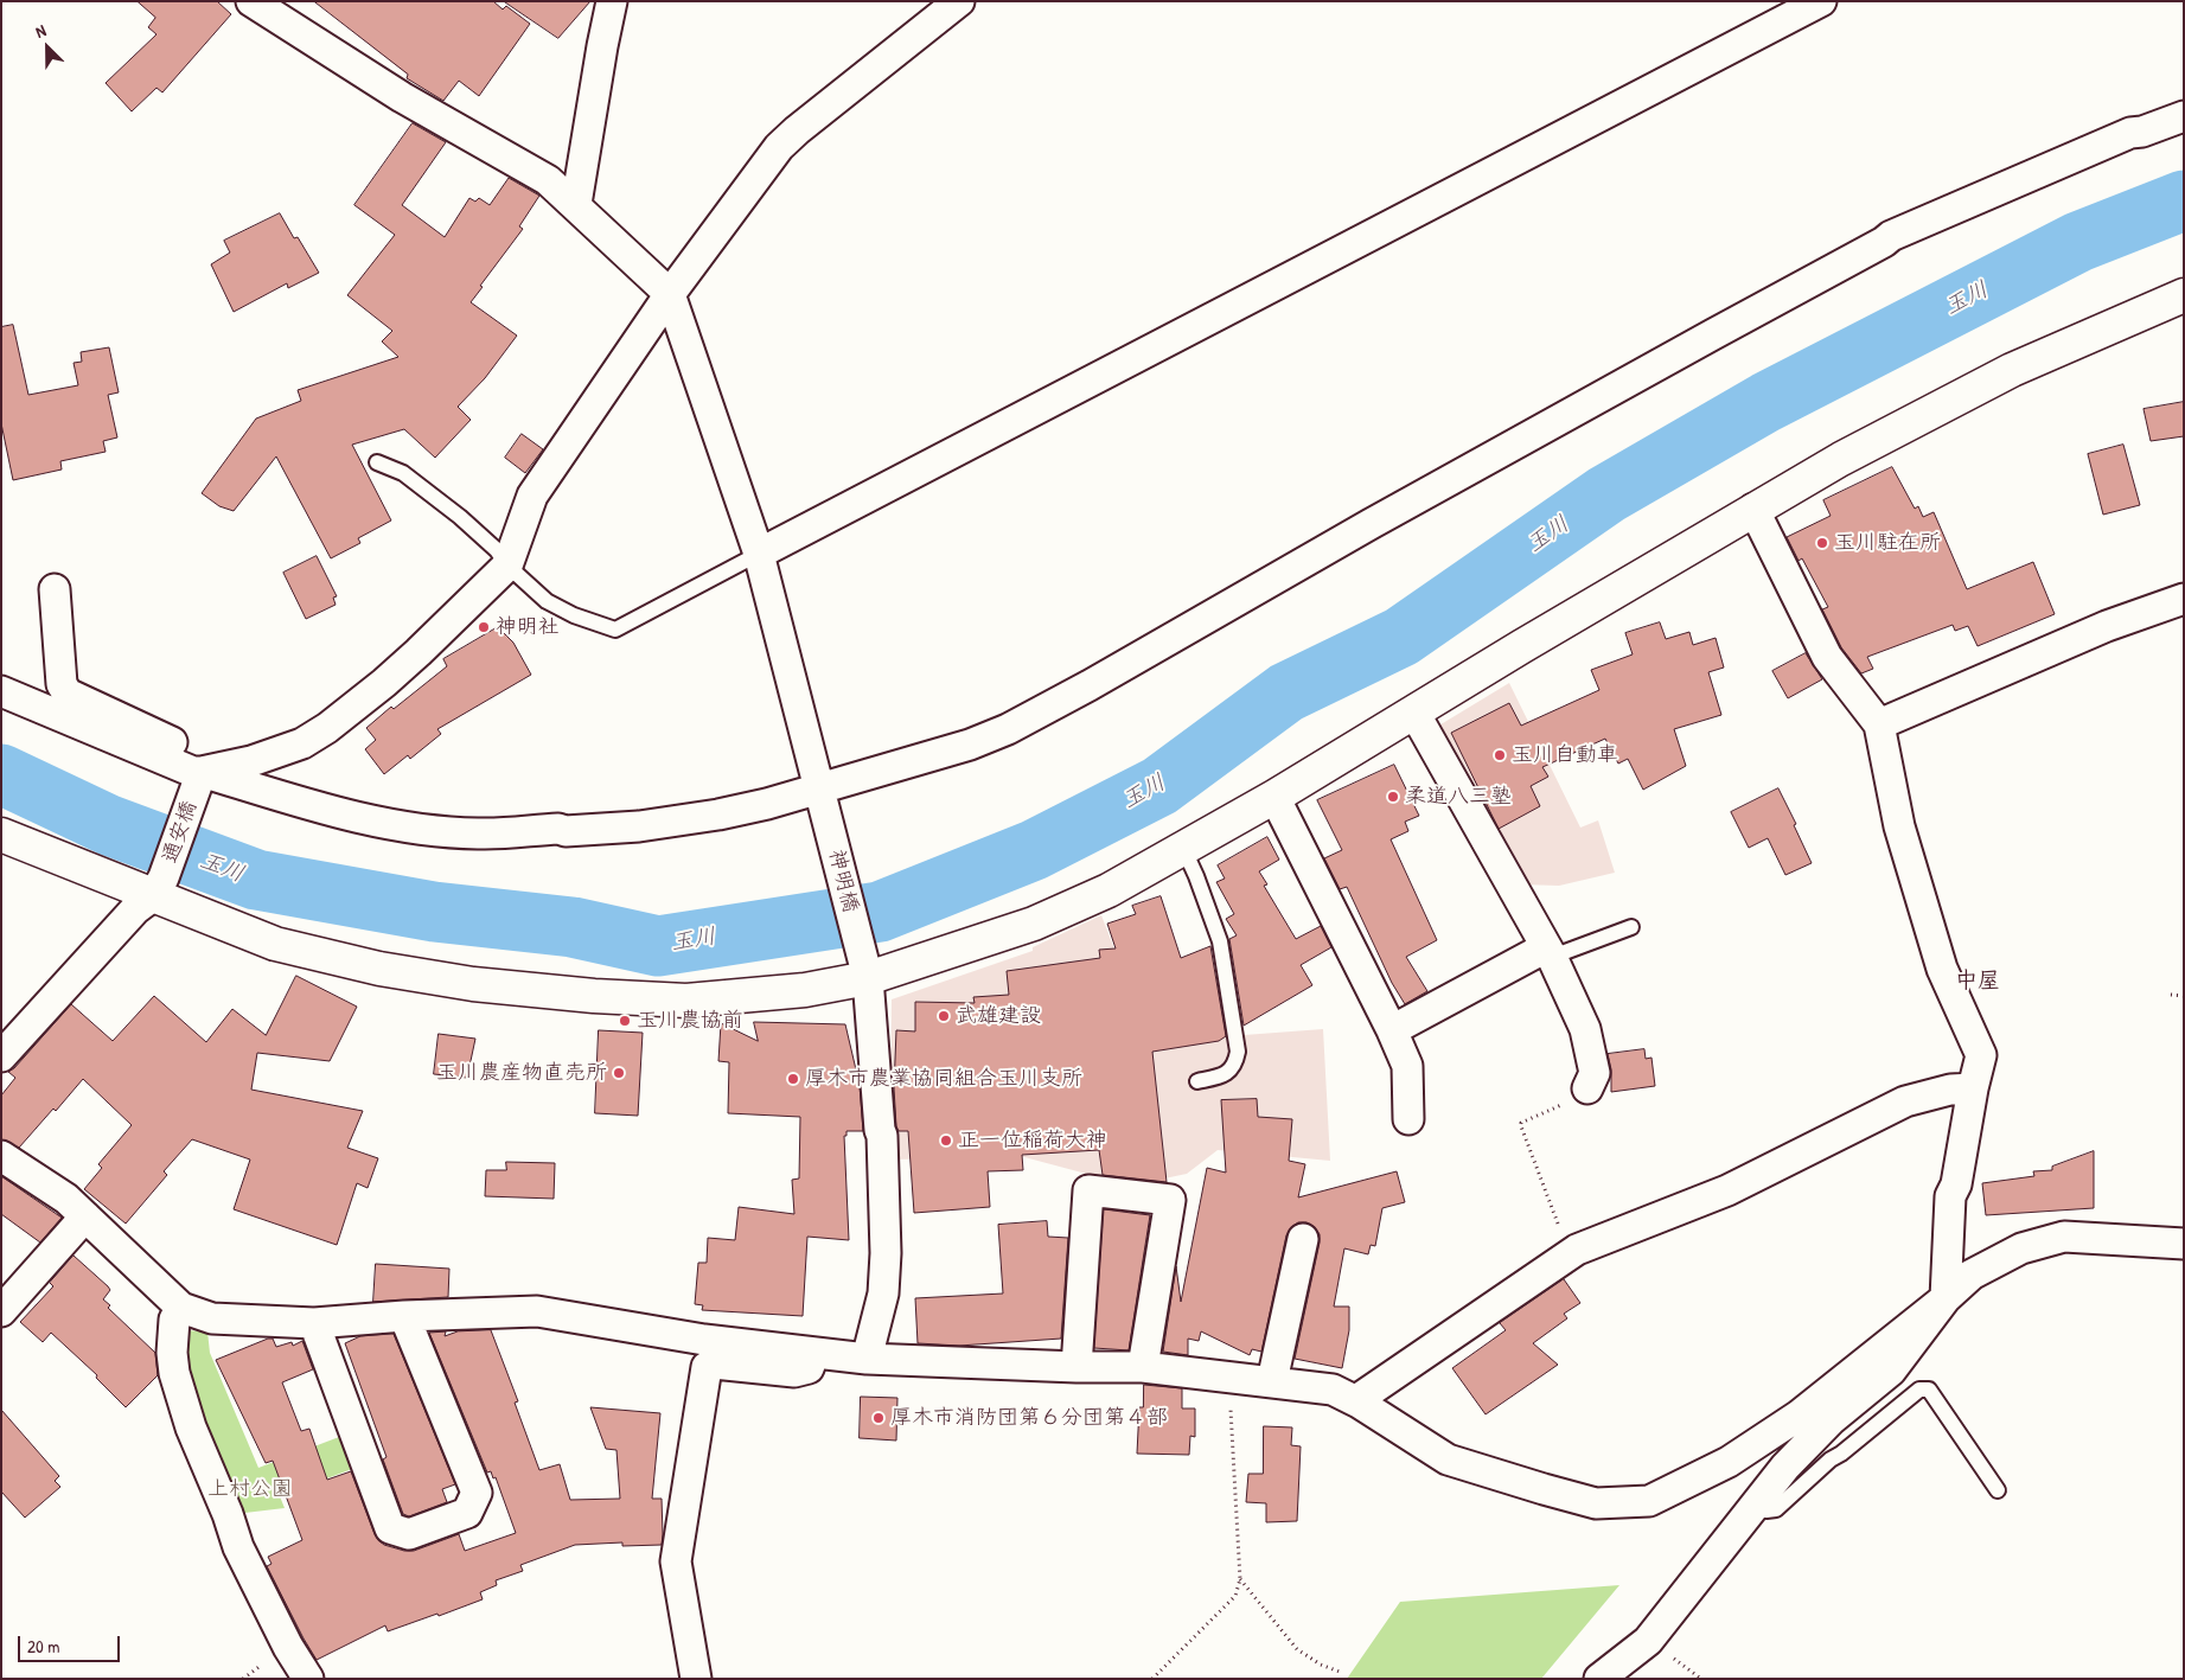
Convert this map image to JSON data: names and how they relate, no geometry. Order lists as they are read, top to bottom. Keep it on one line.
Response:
{"streets":{"street":["通安橋","神明橋"]},"districts":["中屋"],"water":["玉川"],"parks":["上村公園"],"places":["玉川駐在所","神明社","玉川自動車","柔道八三塾","武雄建設","玉川農協前","玉川農産物直売所","厚木市農業協同組合玉川支所","正一位稲荷大神","厚木市消防団第６分団第４部"],"scale_bar":"20 m","north":"top left"}
